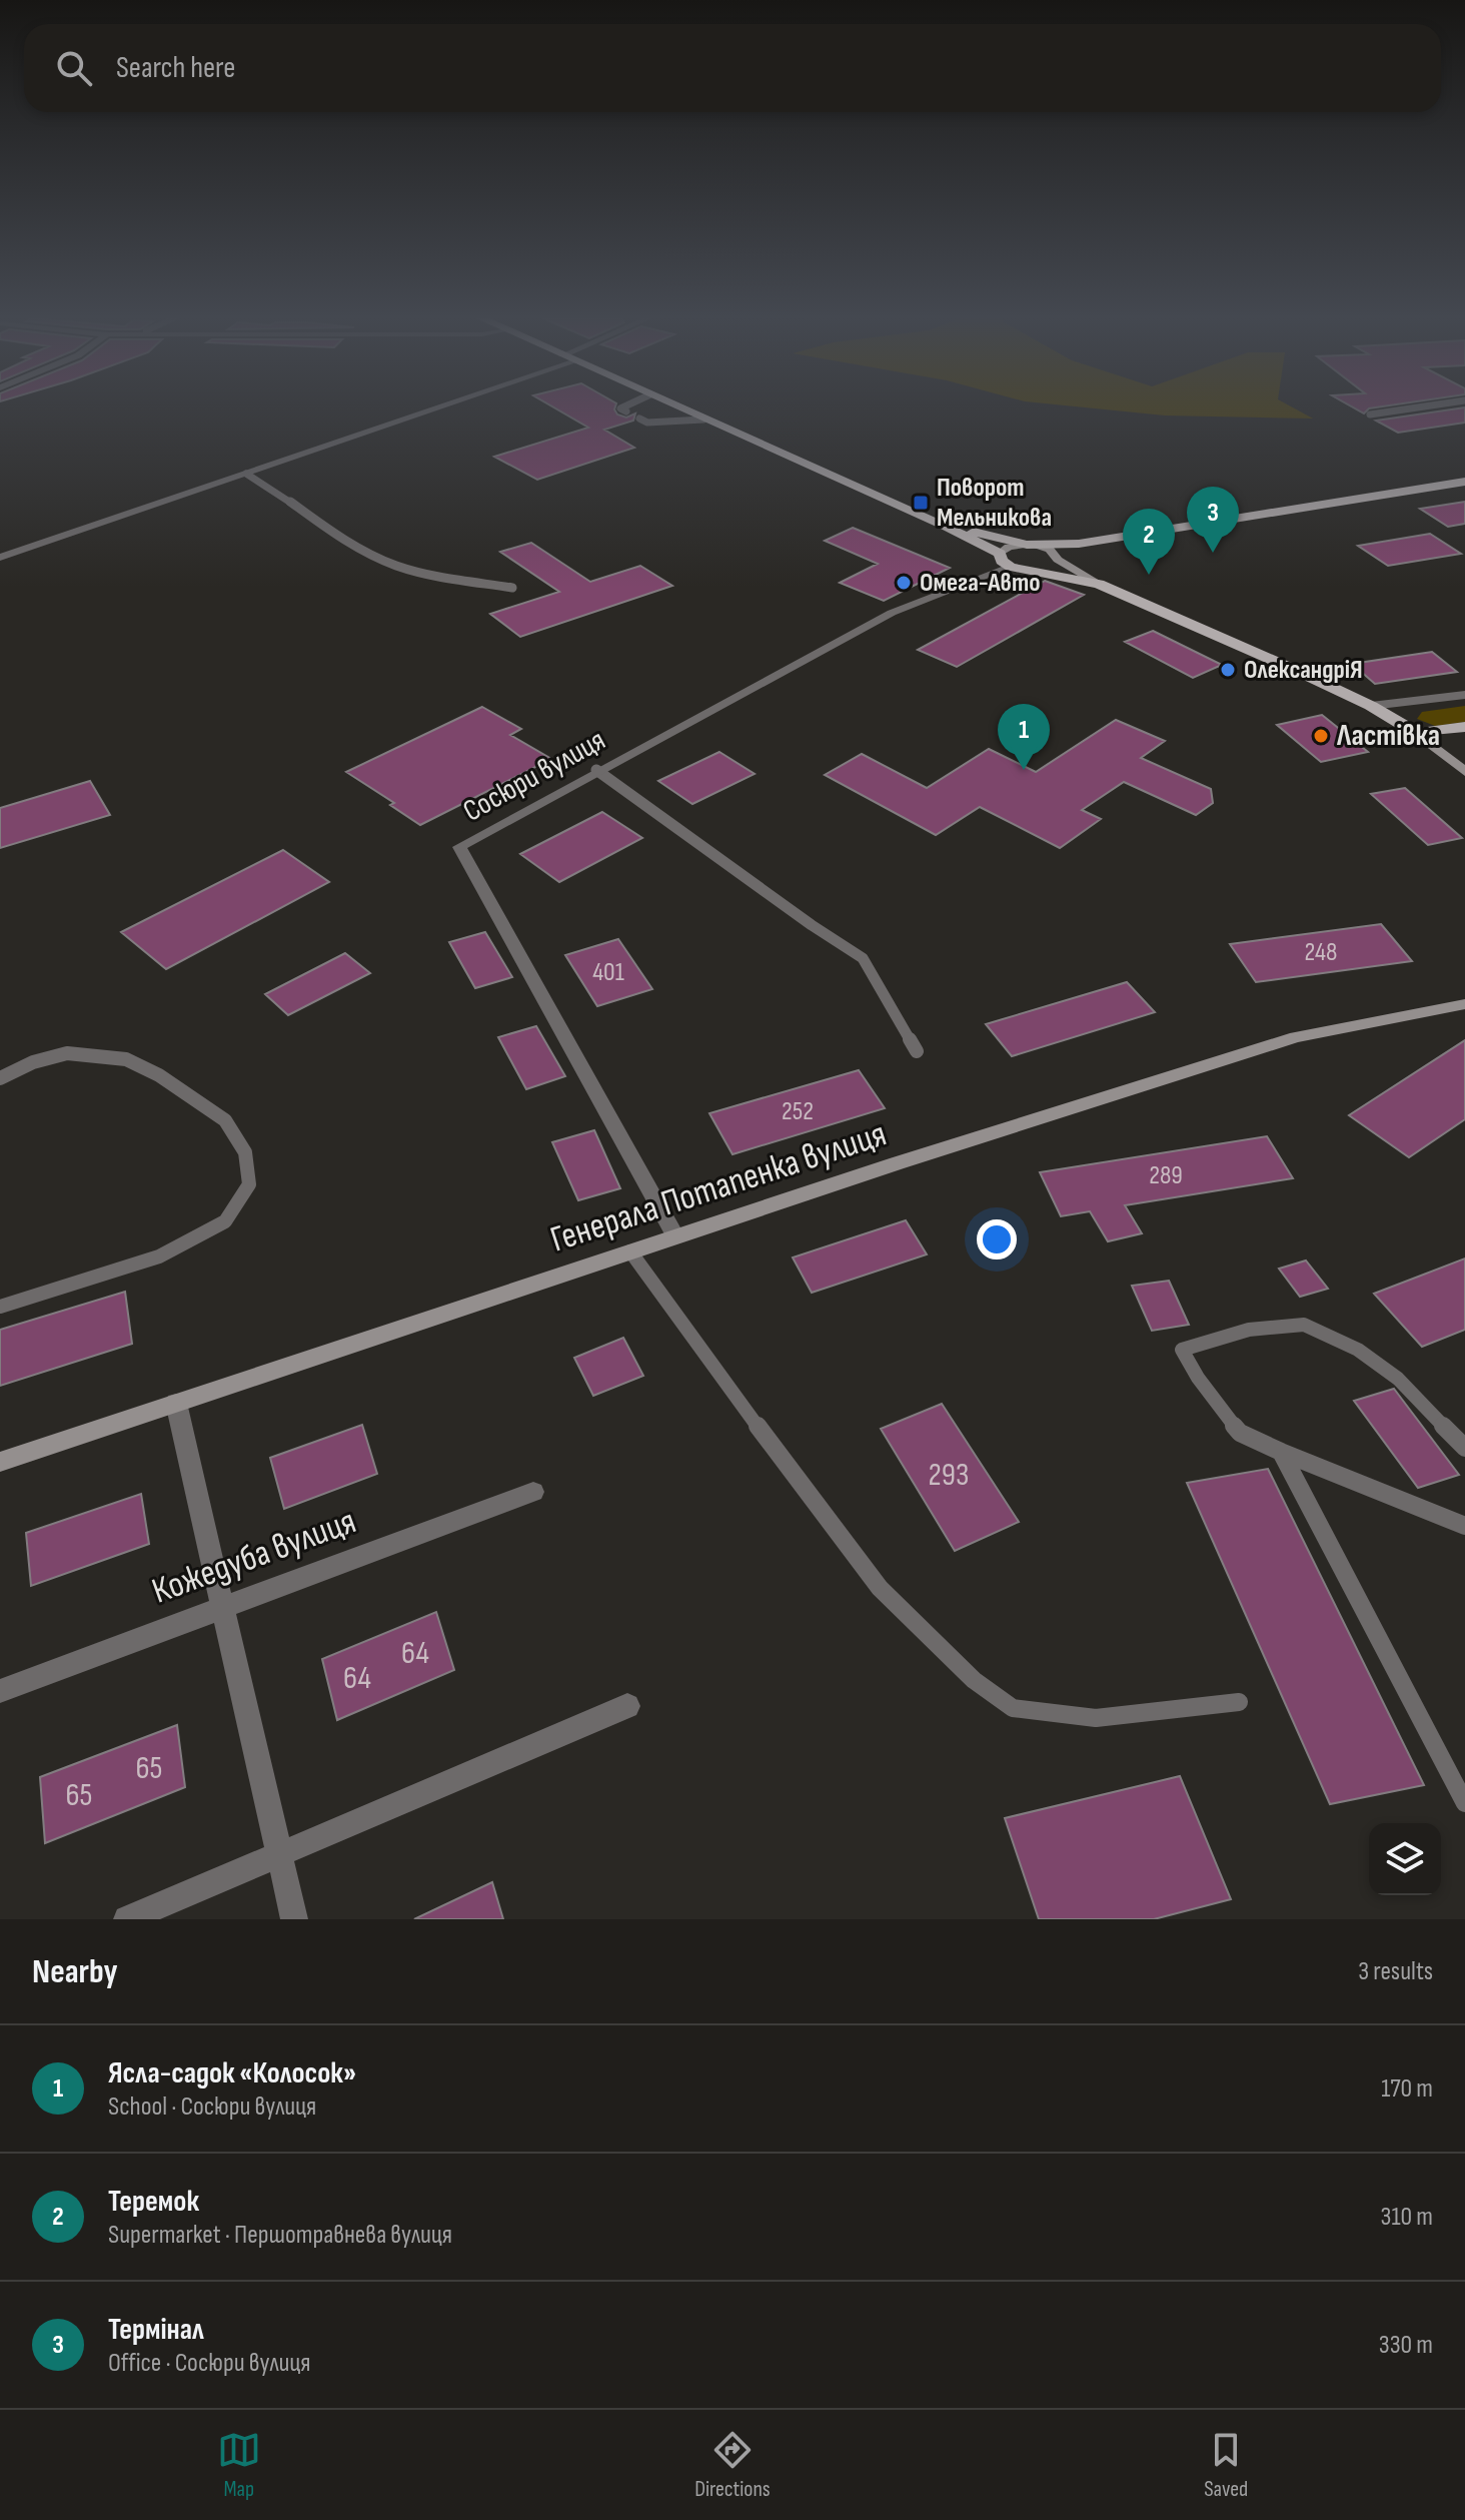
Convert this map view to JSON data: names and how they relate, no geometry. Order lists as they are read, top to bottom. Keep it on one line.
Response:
{"streets":{"main road":["Генерала Потапенка вулиця"],"street":["Сосюри вулиця","Кожедуба вулиця"]},"crossings":[["Сосюри вулиця","Генерала Потапенка вулиця"]],"places":{"transit":["Поворот Мельникова"],"other":["Омега-Авто","ОлександріЯ","Ластівка"]},"house_numbers":["248","401","252","289","293","64","64","65","65"],"page":{"search":"Search here","pins":["3","2","1"],"heading":["Nearby","3 results"],"list":[{"mark":"1","name":"Ясла-садок «Колосок»","note":"School · Сосюри вулиця","value":"170 m"},{"mark":"2","name":"Теремок","note":"Supermarket · Першотравнева вулиця","value":"310 m"},{"mark":"3","name":"Термінал","note":"Office · Сосюри вулиця","value":"330 m"}],"nav":["Map","Directions","Saved"]}}
